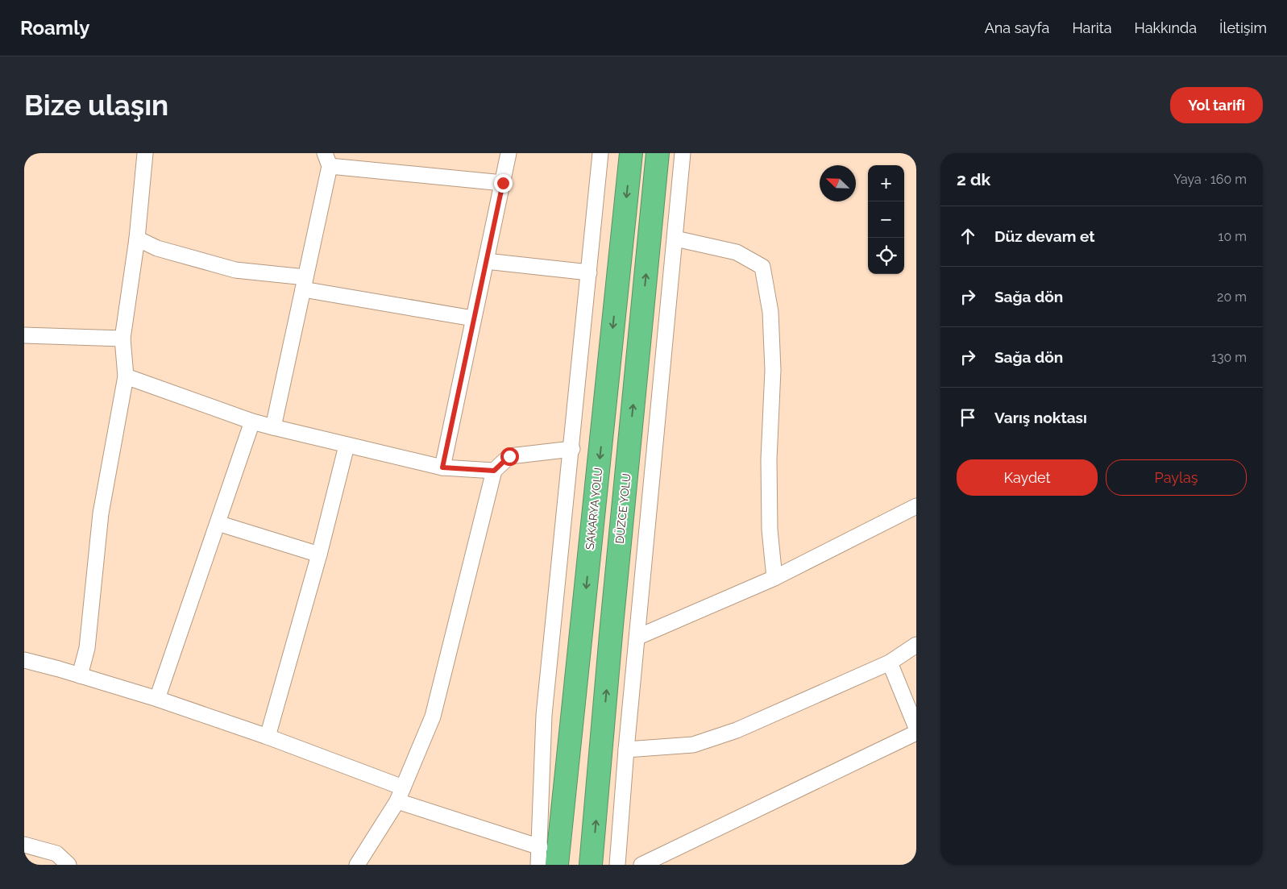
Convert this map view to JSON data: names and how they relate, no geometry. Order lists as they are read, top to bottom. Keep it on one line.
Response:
{"streets":{"highway":["SAKARYA YOLU","DÜZCE YOLU"]},"one_way":["SAKARYA YOLU","DÜZCE YOLU"],"north":"top left","page":{"header":"Roamly","nav":["Ana sayfa","Harita","Hakkında","İletişim"],"buttons":["Yol tarifi",["Kaydet","Paylaş"]],"title":"Bize ulaşın","heading":["2 dk","Yaya · 160 m"],"map_buttons":["+","−"],"list":[["Düz devam et","10 m"],["Sağa dön","20 m"],["Sağa dön","130 m"],"Varış noktası"]}}
